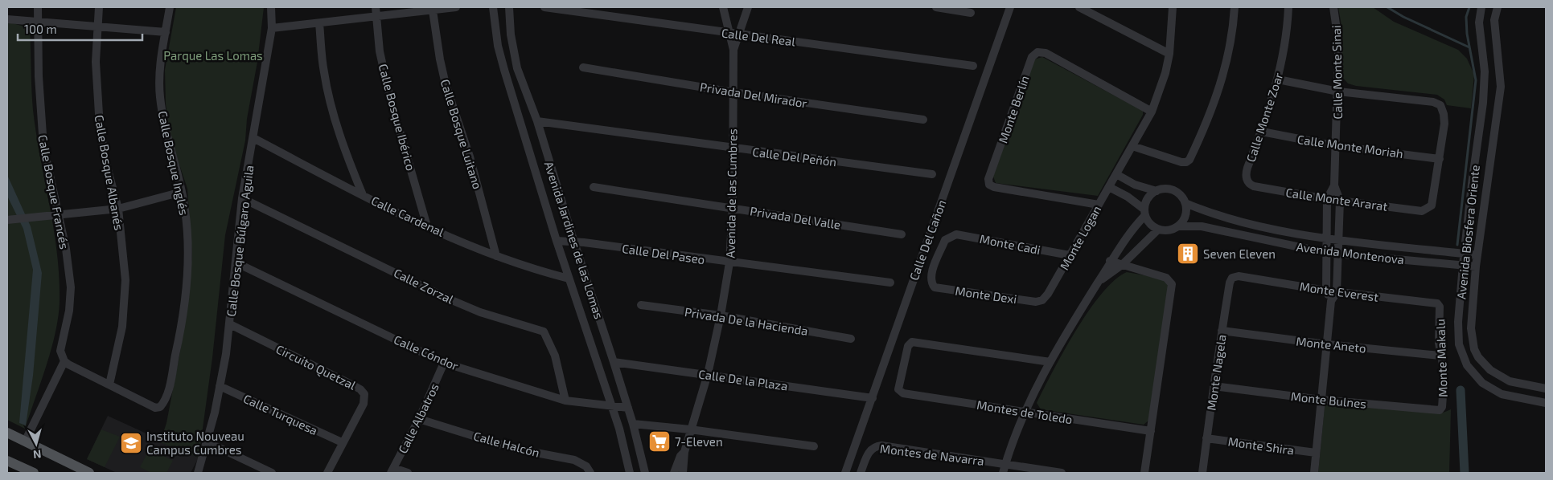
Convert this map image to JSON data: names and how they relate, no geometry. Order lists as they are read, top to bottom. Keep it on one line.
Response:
{"streets":{"street":["Calle Del Real","Calle Monte Sinai","Privada Del Mirador","Monte Berlín","Calle Bosque Ibérico","Calle Monte Zoar","Calle Bosque Luitano","Calle Monte Moriah","Calle Del Peñón","Calle Bosque Inglés","Calle Bosque Albanés","Calle Bosque Francés","Avenida de las Cumbres","Calle Monte Ararat","Calle Cardenal","Privada Del Valle","Avenida Biosfera Oriente","Monte Logan","Avenida Jardines de las Lomas","Calle Del Cañon","Calle Bosque Búlgaro Aguila","Monte Cadi","Avenida Montenova","Calle Del Paseo","Calle Zorzal","Monte Everest","Monte Dexi","Privada De la Hacienda","Monte Aneto","Calle Cóndor","Monte Makalu","Circuito Quetzal","Monte Nagela","Calle De la Plaza","Monte Bulnes","Montes de Toledo","Calle Turquesa","Calle Albatros","Calle Halcón","Monte Shira","Montes de Navarra"]},"crossings":[["Calle Del Real","Avenida de las Cumbres"],["Calle Monte Sinai","Calle Monte Moriah"],["Privada Del Mirador","Avenida de las Cumbres"],["Monte Berlín","Monte Logan"],["Calle Bosque Ibérico","Calle Cardenal"],["Calle Monte Zoar","Calle Monte Moriah"],["Calle Monte Zoar","Calle Monte Ararat"],["Calle Bosque Luitano","Calle Cardenal"],["Calle Monte Moriah","Calle Monte Ararat"],["Calle Del Peñón","Avenida de las Cumbres"],["Calle Del Peñón","Avenida Jardines de las Lomas"],["Calle Bosque Inglés","Calle Bosque Albanés"],["Avenida de las Cumbres","Privada Del Valle"],["Avenida de las Cumbres","Calle Del Paseo"],["Avenida de las Cumbres","Privada De la Hacienda"],["Avenida de las Cumbres","Calle De la Plaza"],["Calle Cardenal","Avenida Jardines de las Lomas"],["Calle Cardenal","Calle Bosque Búlgaro Aguila"],["Avenida Biosfera Oriente","Avenida Montenova"],["Monte Logan","Monte Cadi"],["Monte Logan","Monte Dexi"],["Avenida Jardines de las Lomas","Calle Del Paseo"],["Avenida Jardines de las Lomas","Calle Cóndor"],["Avenida Jardines de las Lomas","Calle De la Plaza"],["Calle Del Cañon","Calle De la Plaza"],["Calle Bosque Búlgaro Aguila","Calle Zorzal"],["Calle Bosque Búlgaro Aguila","Calle Cóndor"],["Calle Bosque Búlgaro Aguila","Circuito Quetzal"],["Calle Bosque Búlgaro Aguila","Calle Turquesa"],["Monte Cadi","Monte Dexi"],["Calle Zorzal","Calle Cóndor"],["Monte Everest","Monte Makalu"],["Monte Everest","Monte Nagela"],["Monte Aneto","Monte Makalu"],["Monte Aneto","Monte Nagela"],["Calle Cóndor","Calle Albatros"],["Monte Makalu","Monte Bulnes"],["Circuito Quetzal","Calle Turquesa"],["Monte Nagela","Monte Bulnes"],["Monte Nagela","Monte Shira"],["Calle Albatros","Calle Halcón"]],"parks":["Parque Las Lomas"],"places":{"building":["Seven Eleven"],"supermarket":["7-Eleven"],"school or university":["Instituto Nouveau Campus Cumbres"]},"scale_bar":"100 m","north":"bottom"}
